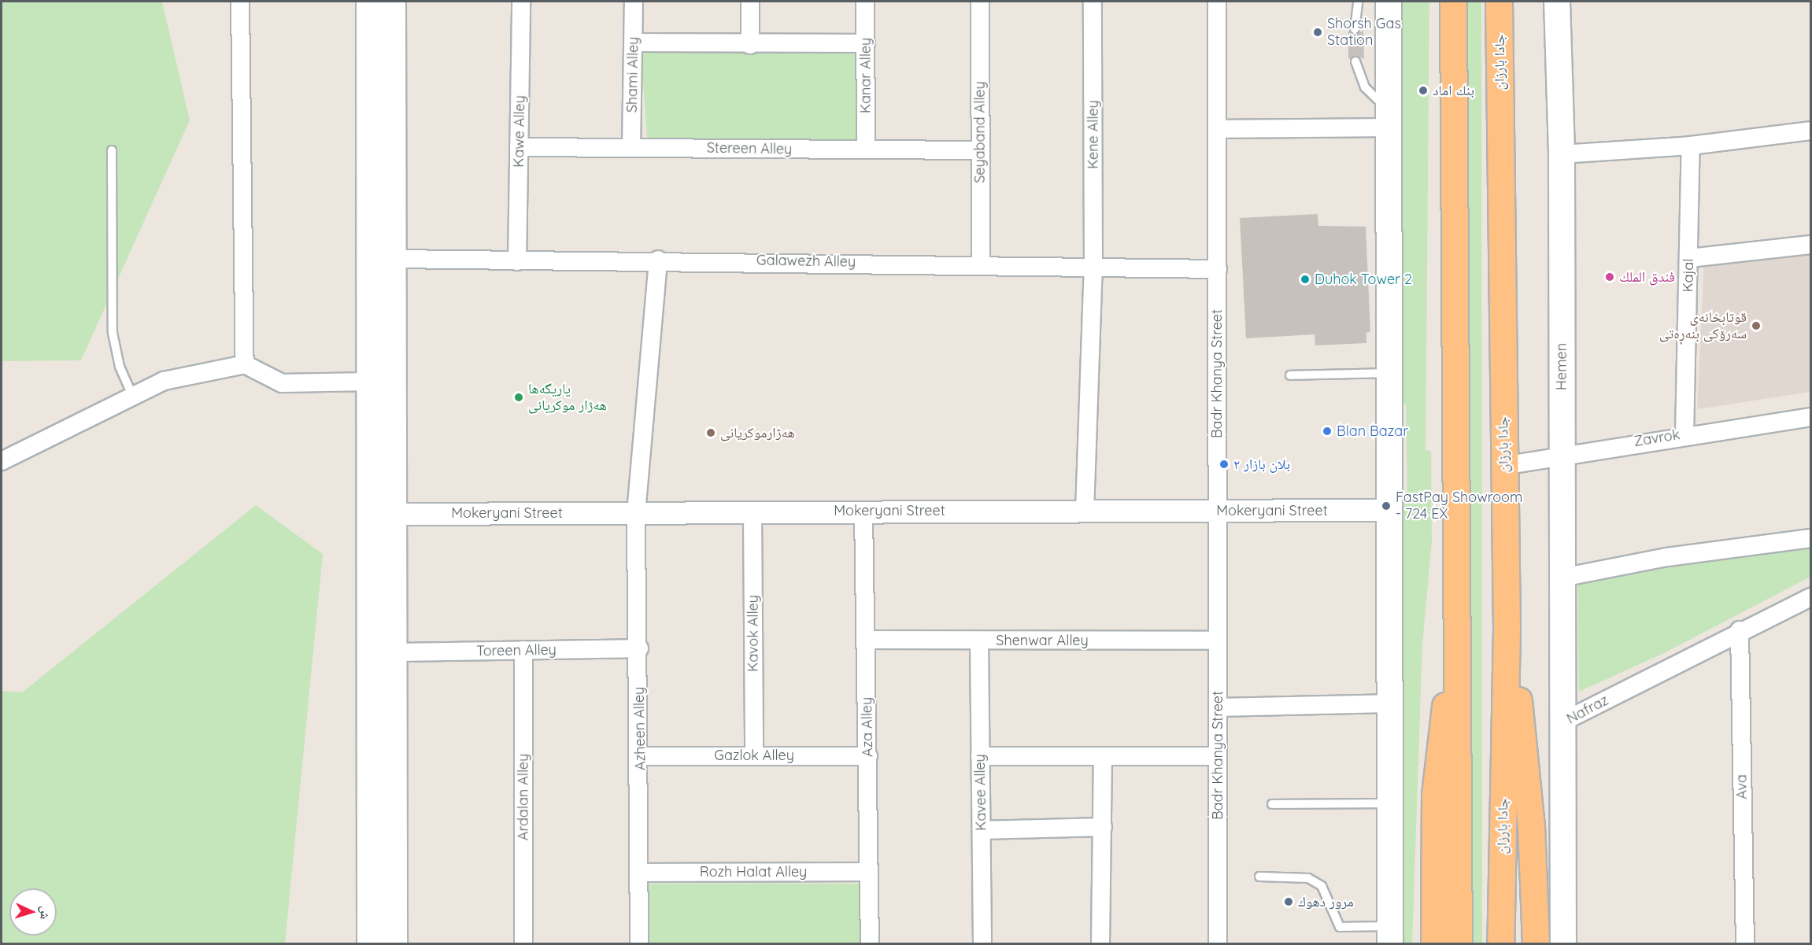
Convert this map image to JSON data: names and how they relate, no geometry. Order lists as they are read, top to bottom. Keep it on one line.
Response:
{"streets":{"highway":["جادا بارزان"],"main road":["Hemen","Nafraz"],"street":["Shami Alley","Kanar Alley","Kawe Alley","Seyaband Alley","Kene Alley","Stereen Alley","Galawezh Alley","Kajal","Badr Khanya Street","Zavrok","Mokeryani Street","Kavok Alley","Shenwar Alley","Toreen Alley","Aza Alley","Azheen Alley","Gazlok Alley","Ava","Kavee Alley","Ardalan Alley","Rozh Halat Alley"]},"crossings":[["جادا بارزان","Zavrok"],["Shami Alley","Stereen Alley"],["Kanar Alley","Stereen Alley"],["Kawe Alley","Stereen Alley"],["Kawe Alley","Galawezh Alley"],["Seyaband Alley","Stereen Alley"],["Seyaband Alley","Galawezh Alley"],["Kene Alley","Galawezh Alley"],["Kene Alley","Mokeryani Street"],["Galawezh Alley","Badr Khanya Street"],["Galawezh Alley","Azheen Alley"],["Kajal","Zavrok"],["Hemen","Zavrok"],["Hemen","Nafraz"],["Badr Khanya Street","Mokeryani Street"],["Badr Khanya Street","Shenwar Alley"],["Mokeryani Street","Kavok Alley"],["Mokeryani Street","Aza Alley"],["Mokeryani Street","Azheen Alley"],["Kavok Alley","Gazlok Alley"],["Shenwar Alley","Aza Alley"],["Shenwar Alley","Kavee Alley"],["Toreen Alley","Azheen Alley"],["Toreen Alley","Ardalan Alley"],["Nafraz","Ava"],["Aza Alley","Gazlok Alley"],["Aza Alley","Rozh Halat Alley"],["Azheen Alley","Gazlok Alley"],["Azheen Alley","Rozh Halat Alley"]],"places":["Shorsh Gas Station","بنك اماد","فندق الملك","Duhok Tower 2","قوتابخانەی سەرۆکی بنەڕەتی","یاریگەها هەژار موکریانی","Blan Bazar","ھەژارموکریانی","بلان بازار ٢","FastPay Showroom - 724 EX","مرور دهوك"],"north":"right"}
